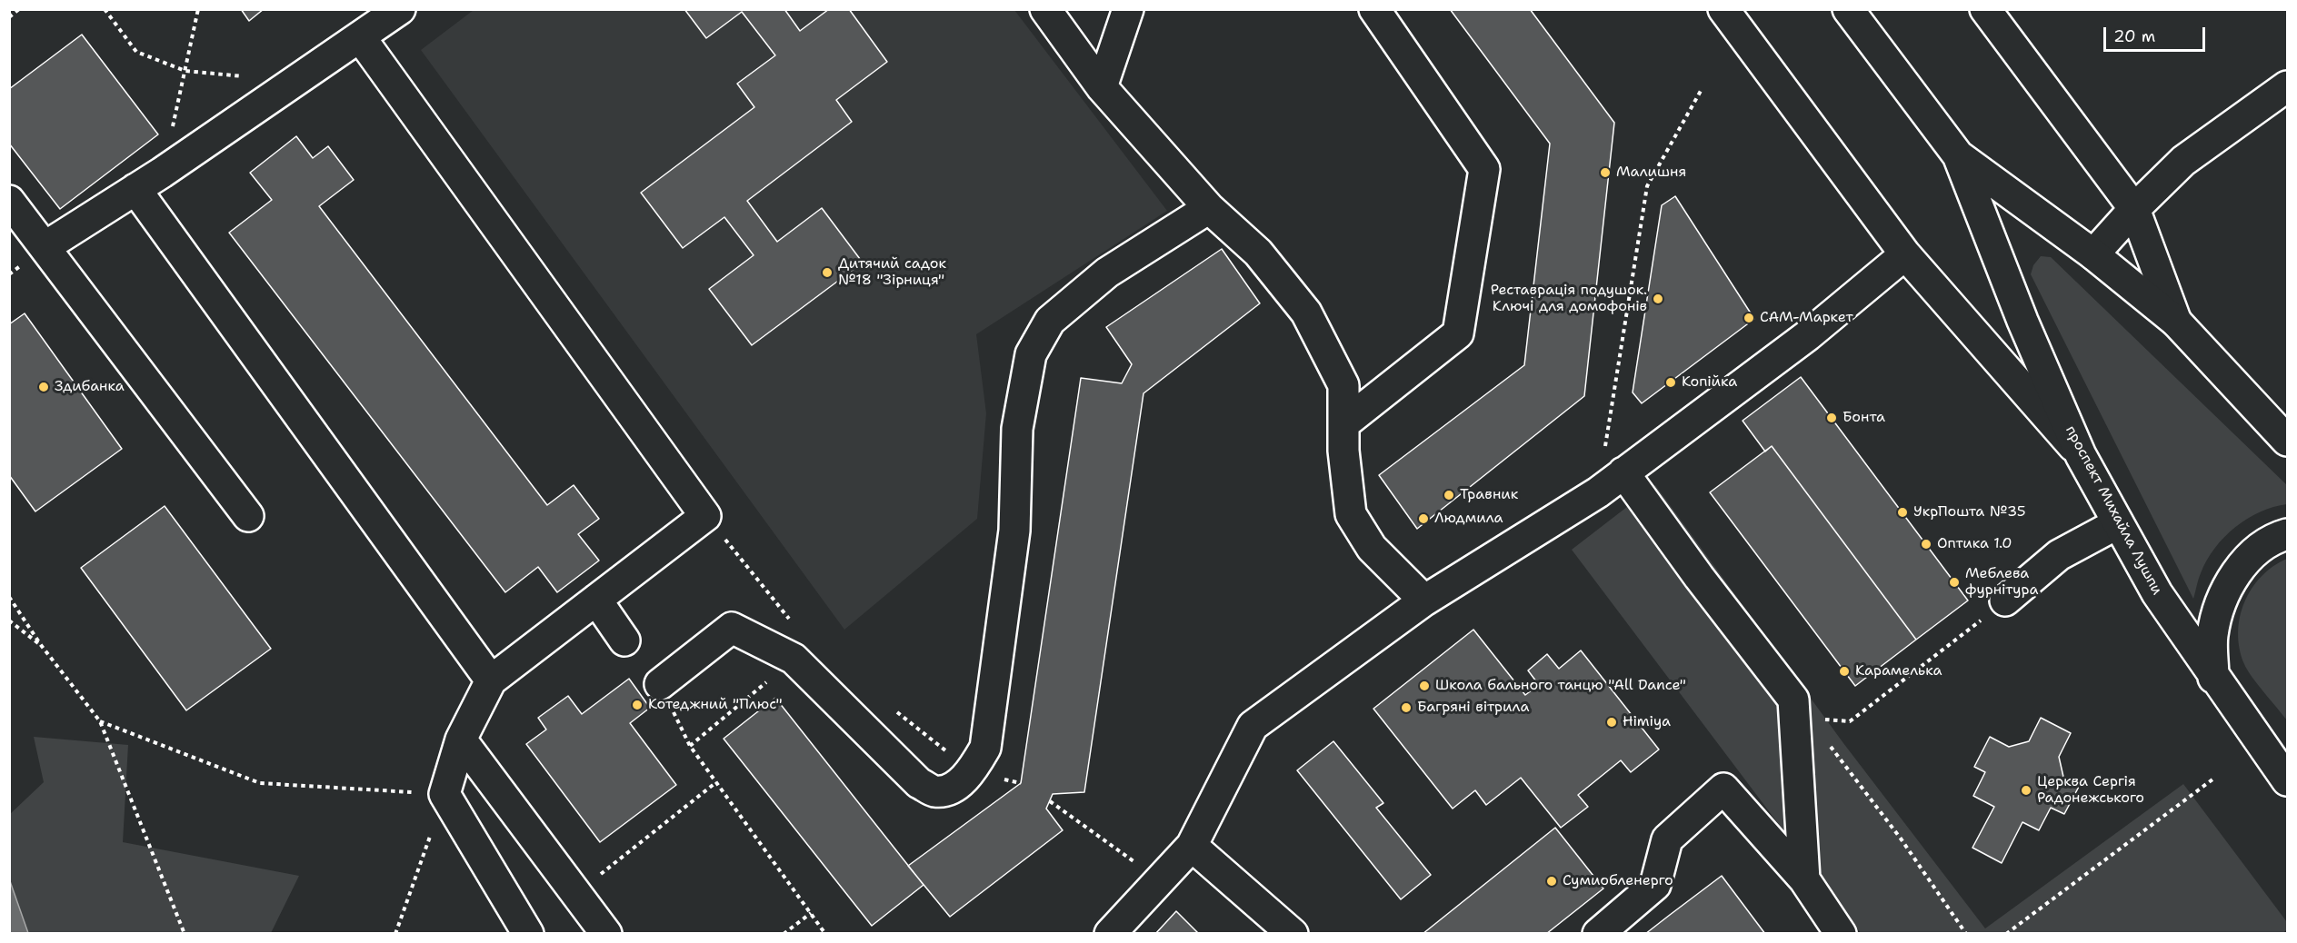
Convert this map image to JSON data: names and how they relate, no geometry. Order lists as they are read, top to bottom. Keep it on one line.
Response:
{"streets":{"main road":["проспект Михайла Лушпи"]},"places":["Малишня","Дитячий садок №18 \"Зірниця\"","Реставрація подушок. Ключі для домофонів","САМ-Маркет","Копійка","Здибанка","Бонта","Травник","УкрПошта №35","Людмила","Оптика 1.0","Меблева фурнітура","Карамелька","Школа бального танцю \"All Dance\"","Котеджний \"Плюс\"","Багряні вітрила","Himiya","Церква Сергія Радонежського","Сумиобленерго"],"scale_bar":"20 m"}
